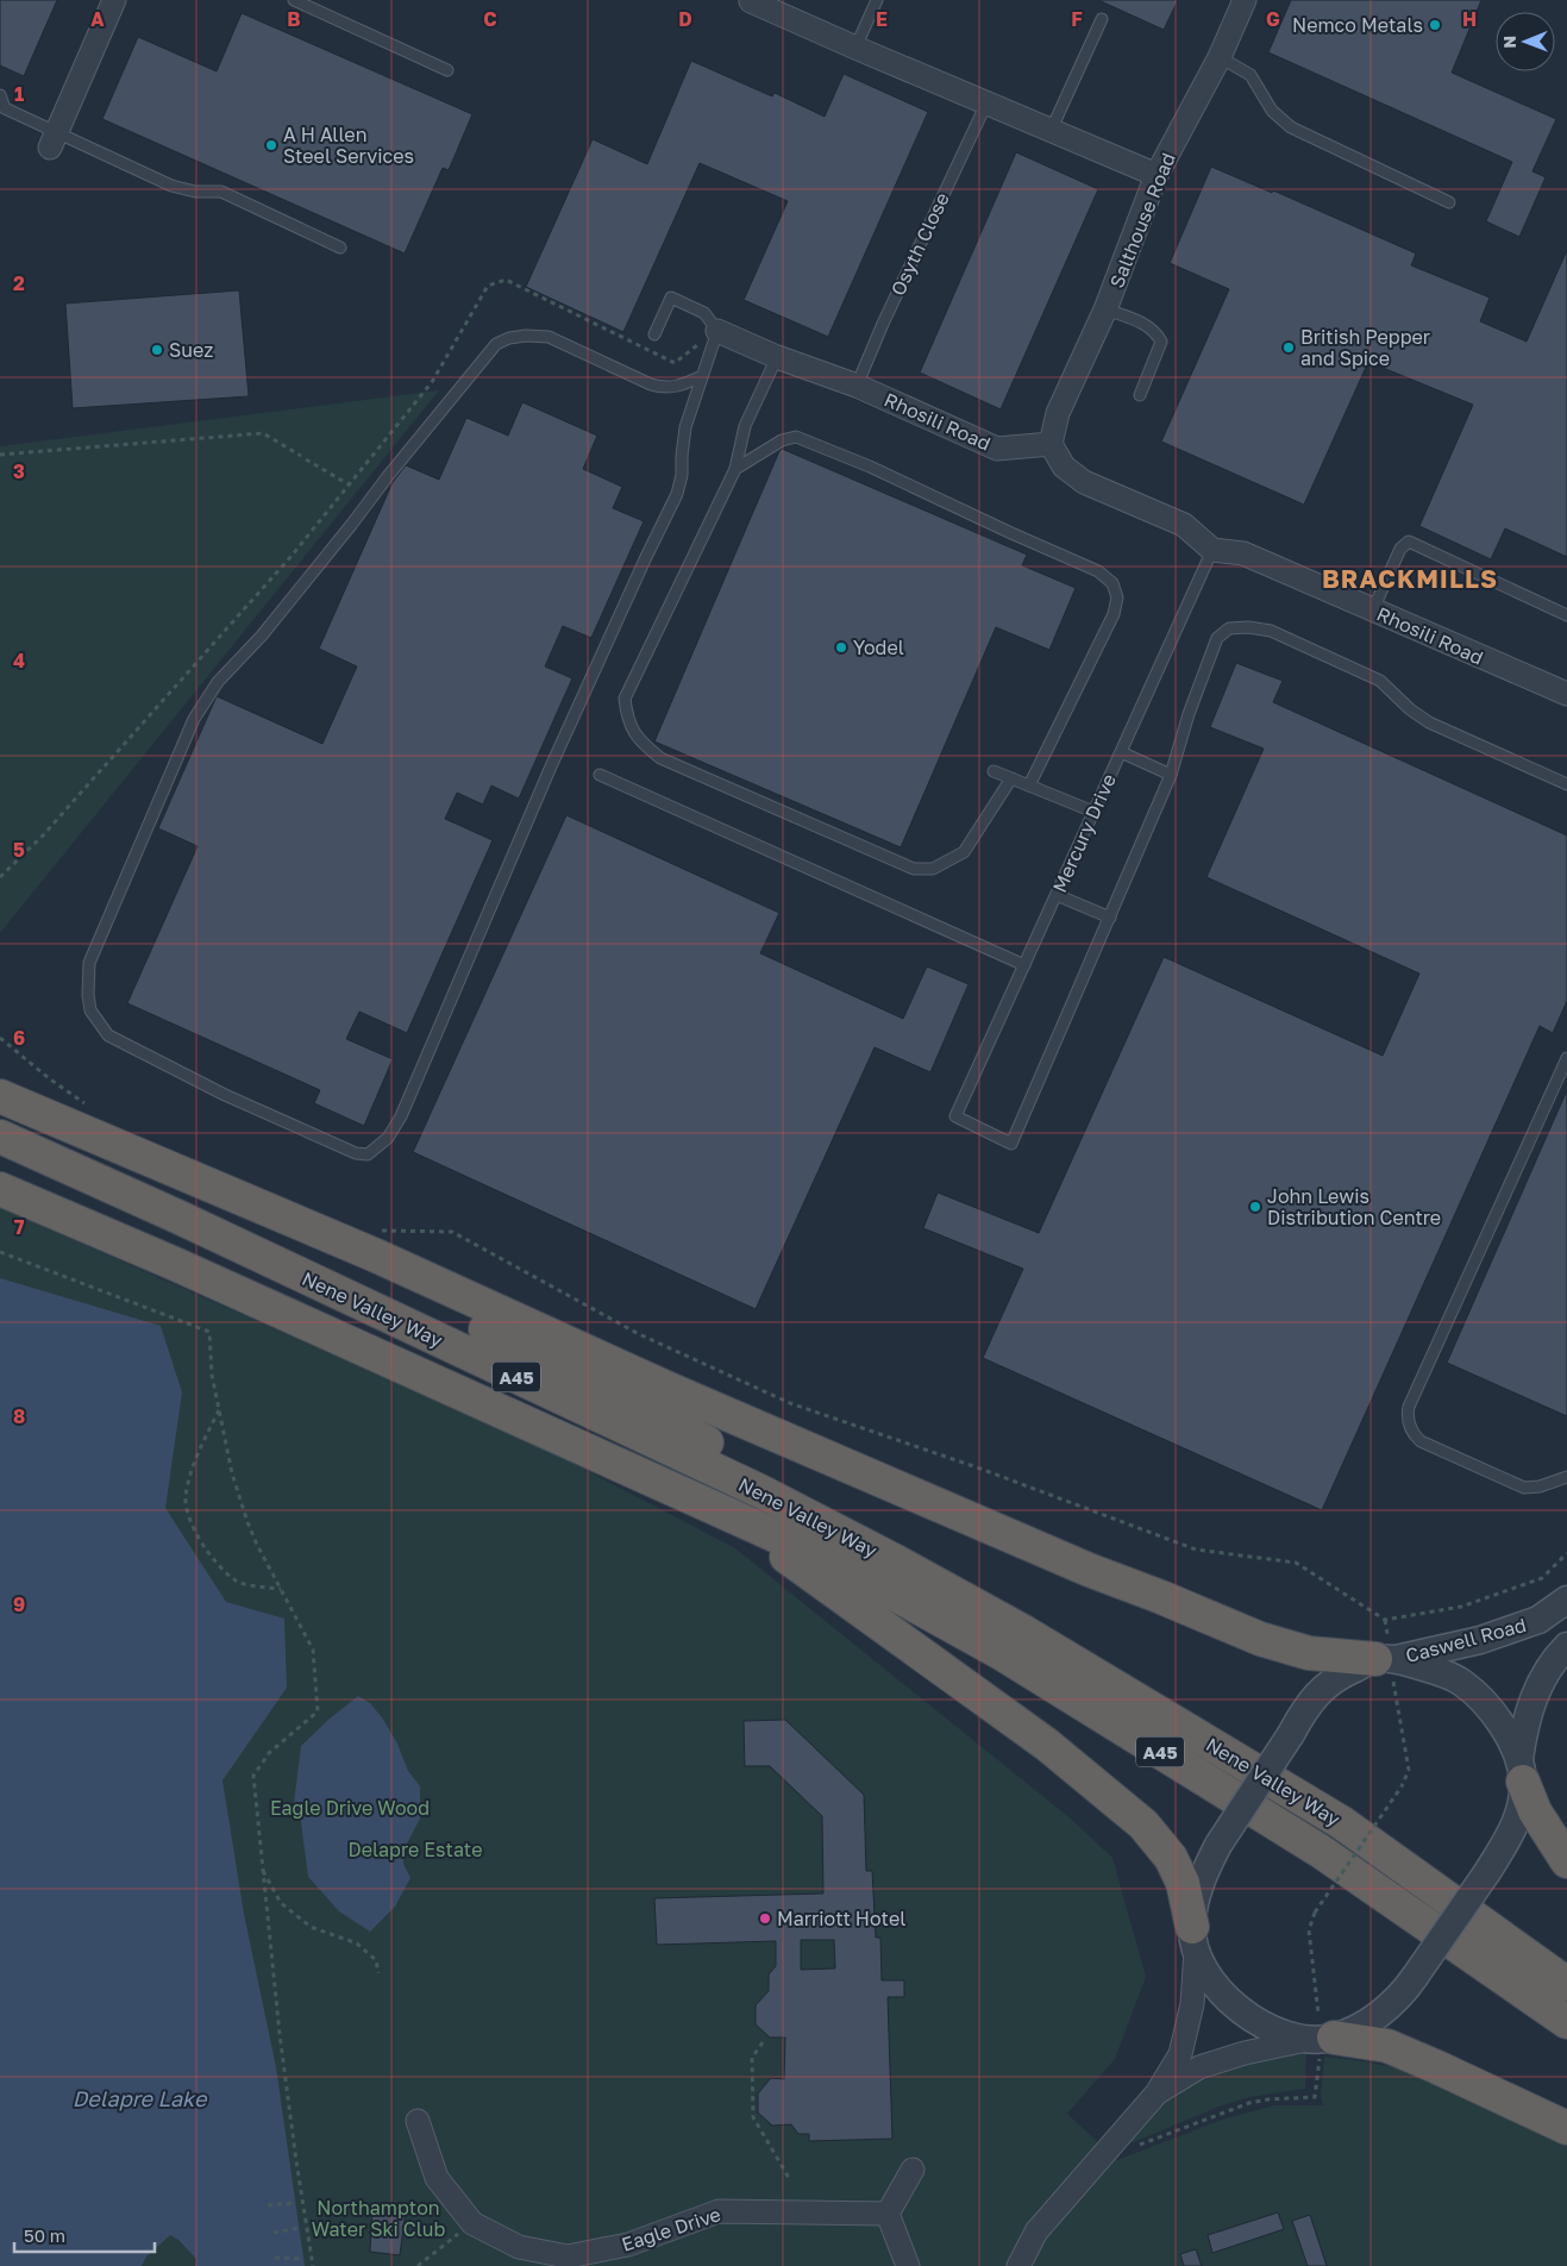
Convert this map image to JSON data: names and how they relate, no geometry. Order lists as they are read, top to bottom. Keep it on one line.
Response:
{"streets":{"highway":["Nene Valley Way","A45"],"street":["Salthouse Road","Rhosili Road","Caswell Road","Eagle Drive"],"lane":["Osyth Close","Mercury Drive"]},"crossings":[["Salthouse Road","Rhosili Road"],["Osyth Close","Rhosili Road"],["Rhosili Road","Mercury Drive"]],"districts":["BRACKMILLS"],"water":["Delapre Lake"],"parks":["Eagle Drive Wood","Delapre Estate","Northampton Water Ski Club"],"places":["Nemco Metals","A H Allen Steel Services","British Pepper and Spice","Suez","Yodel","John Lewis Distribution Centre","Marriott Hotel"],"scale_bar":"50 m","north":"left","grid":{"columns":["A","B","C","D","E","F","G","H"],"rows":["1","2","3","4","5","6","7","8","9"]}}
